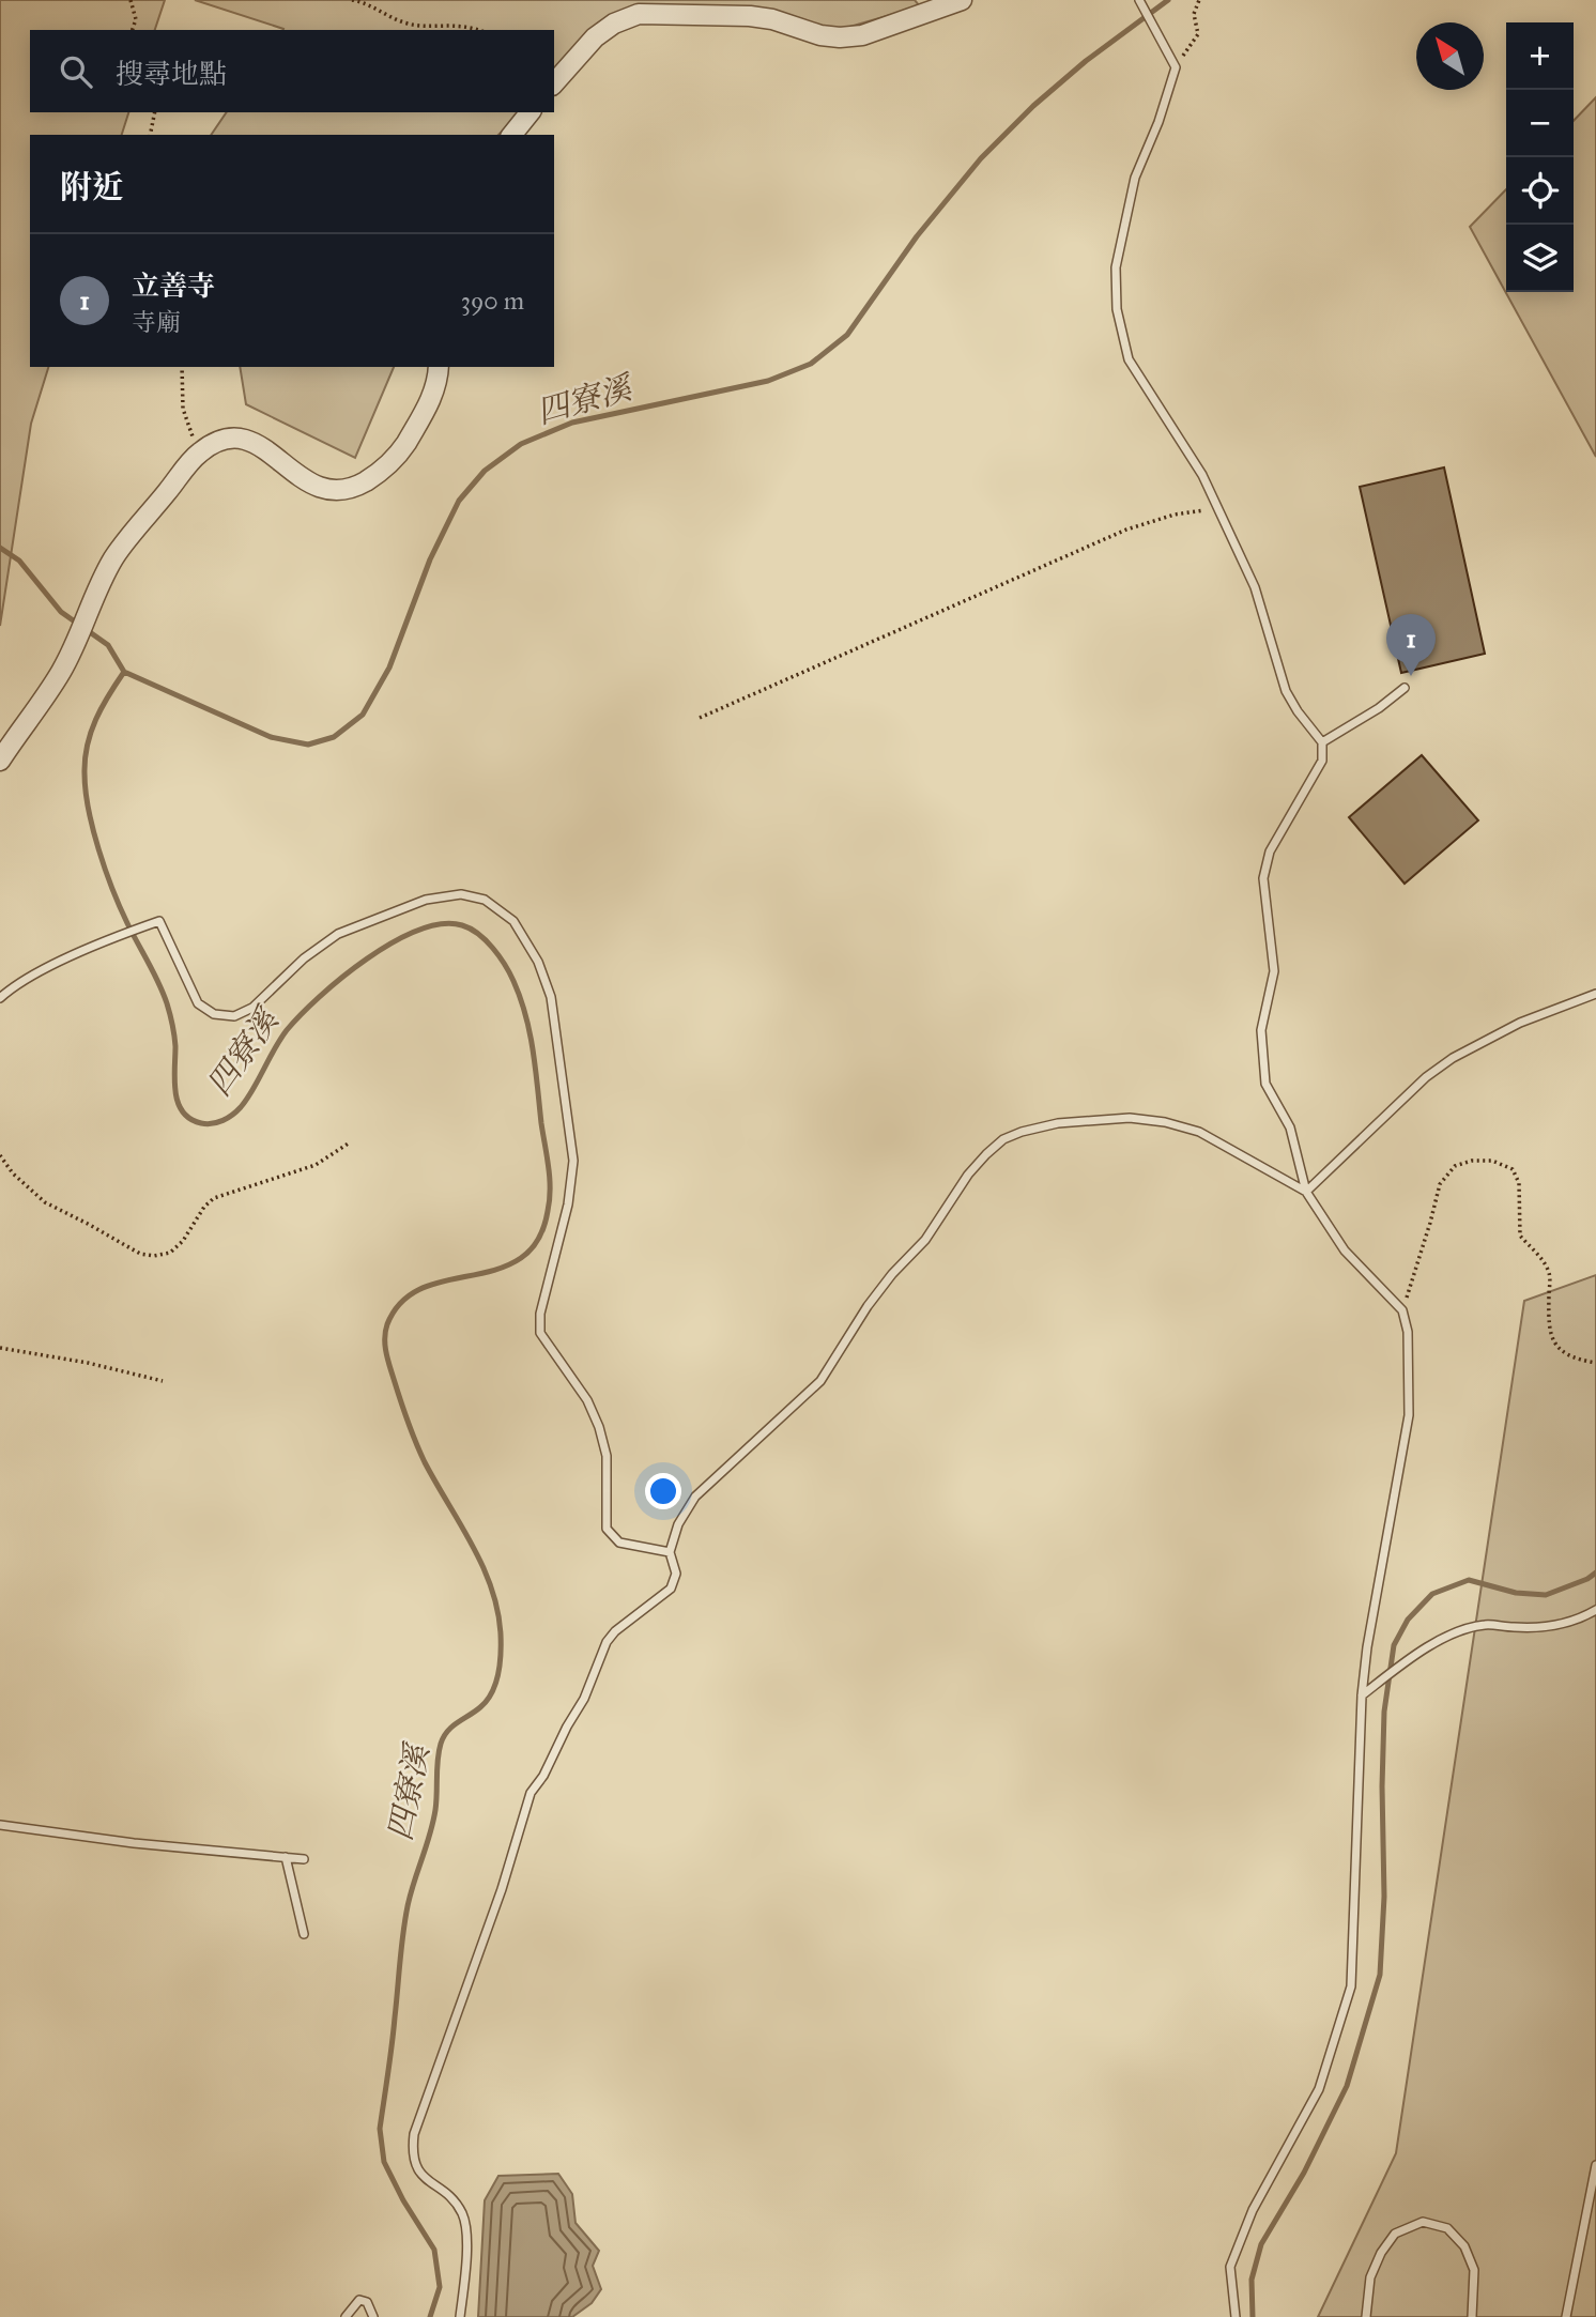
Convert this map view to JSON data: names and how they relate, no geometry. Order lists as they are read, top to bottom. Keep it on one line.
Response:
{"water":["四寮溪"],"north":"top left","page":{"map_buttons":["+","−"],"search":"搜尋地點","heading":"附近","list":[{"mark":"1","name":"立善寺","note":"寺廟","value":"390 m"}],"pins":"1"}}
